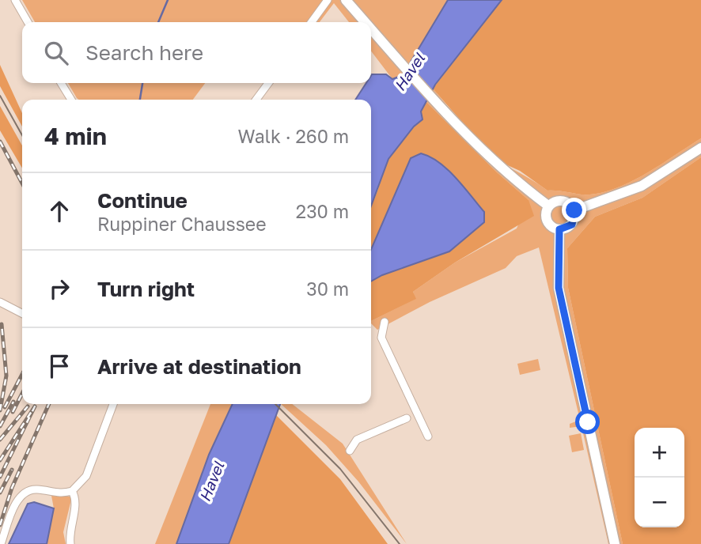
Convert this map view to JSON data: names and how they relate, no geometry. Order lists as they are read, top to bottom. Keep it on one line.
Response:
{"water":["Havel"],"page":{"search":"Search here","heading":["4 min","Walk · 260 m"],"list":[["Continue","Ruppiner Chaussee","230 m"],["Turn right","30 m"],"Arrive at destination"],"map_buttons":["+","−"]}}
